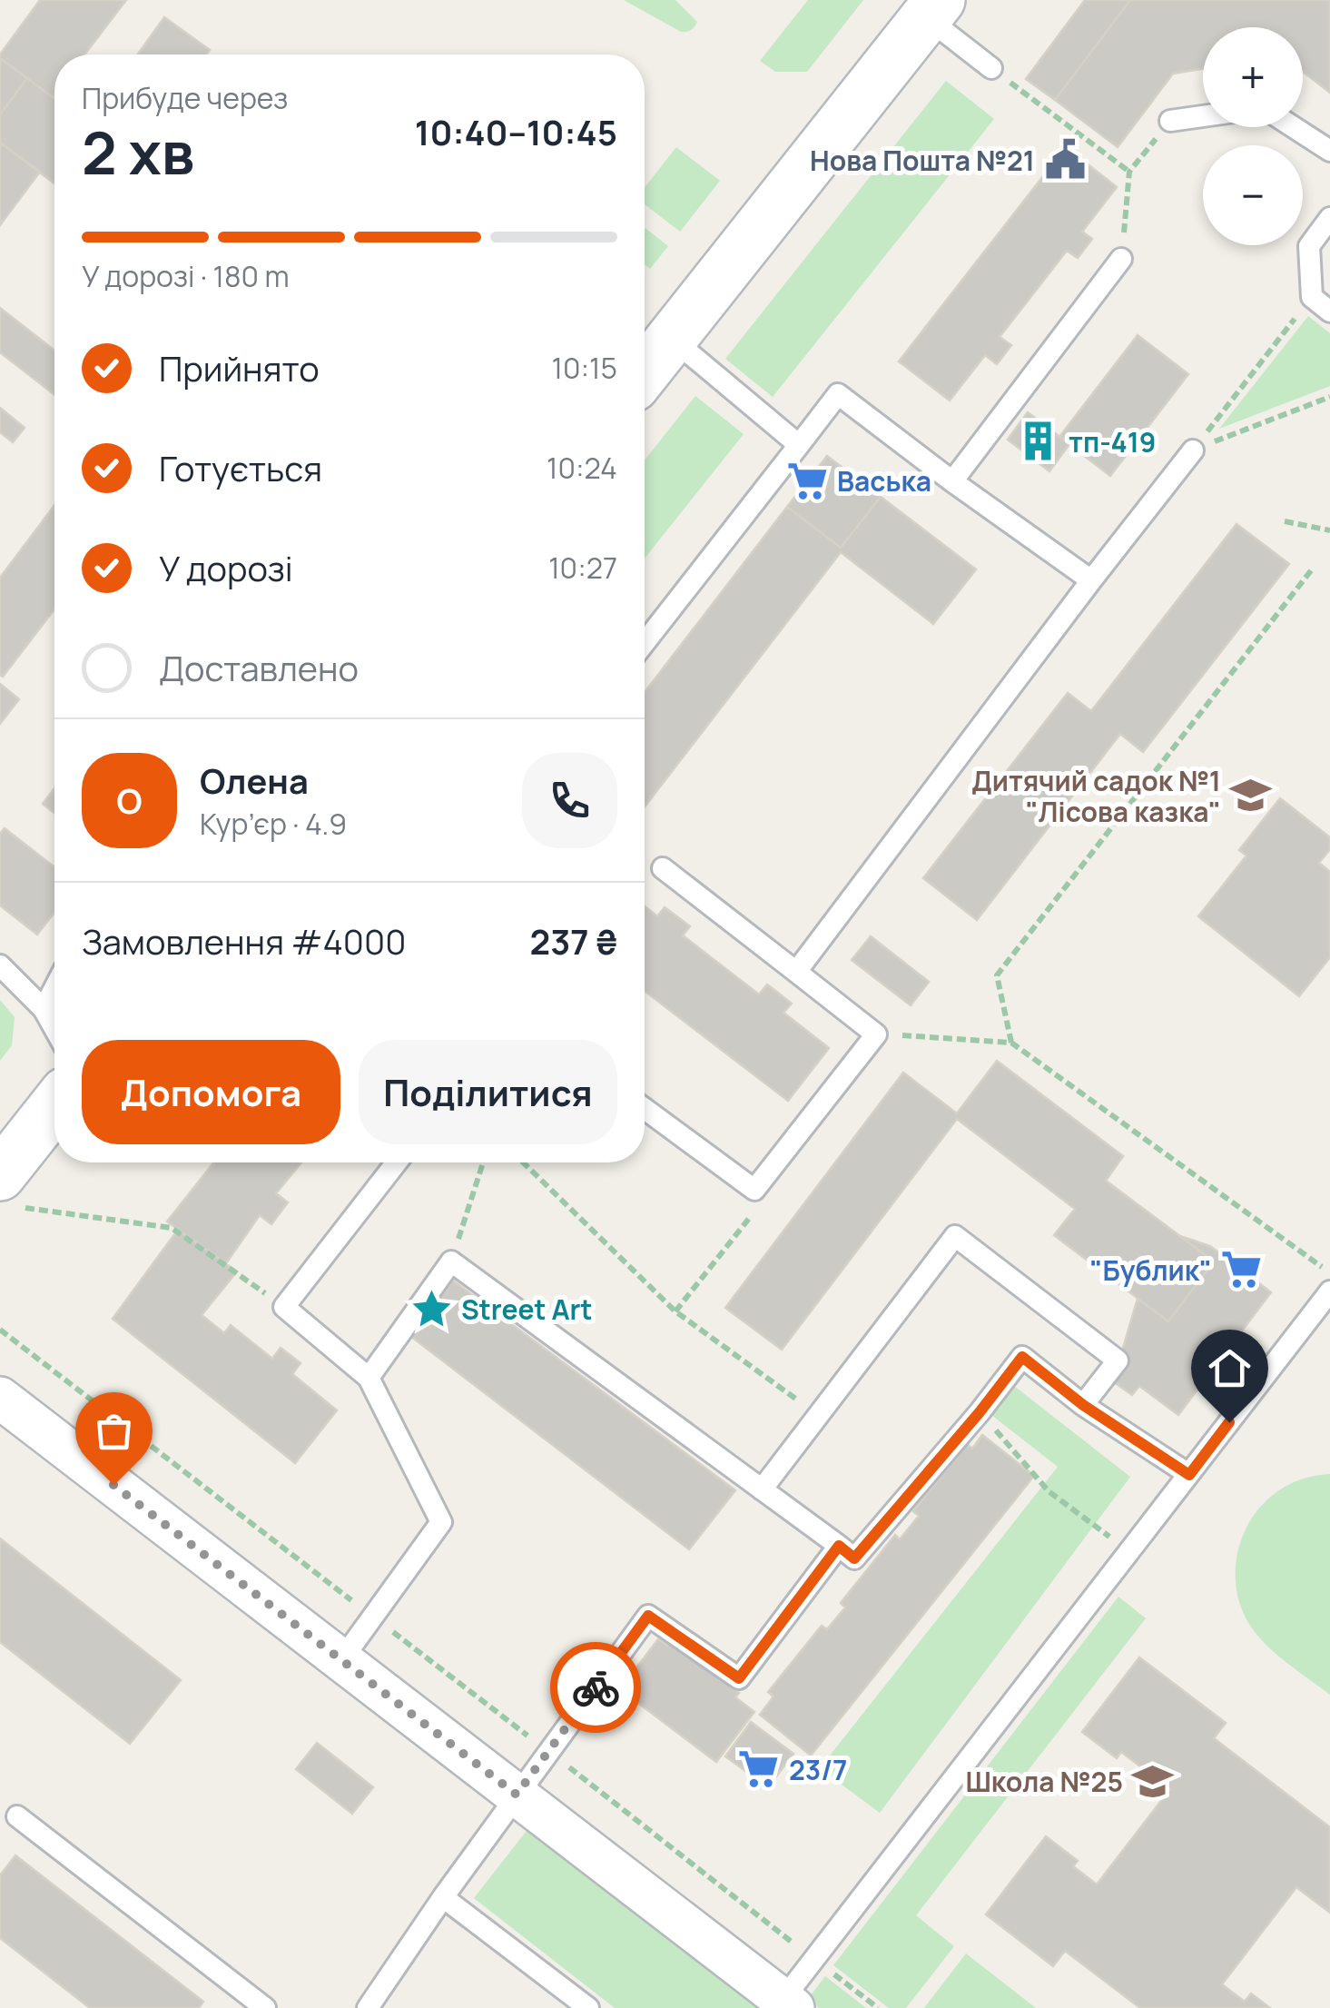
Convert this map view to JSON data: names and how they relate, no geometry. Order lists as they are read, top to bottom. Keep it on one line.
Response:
{"places":{"public building":["Нова Пошта №21"],"building":["тп-419"],"supermarket":["Васька","\"Бублик\"","23/7"],"school or university":["Дитячий садок №1 \"Лісова казка\"","Школа №25"],"place":["Street Art"]},"page":{"map_buttons":["+","−"],"heading":["2 хв","Прибуде через","10:40–10:45"],"panel":["Олена","Кур’єр · 4.9","Замовлення #4000","237 ₴"],"bar":"У дорозі · 180 m","list":[["Прийнято","10:15"],["Готується","10:24"],["У дорозі","10:27"],"Доставлено"],"round":"О","buttons":["Допомога","Поділитися"]}}
